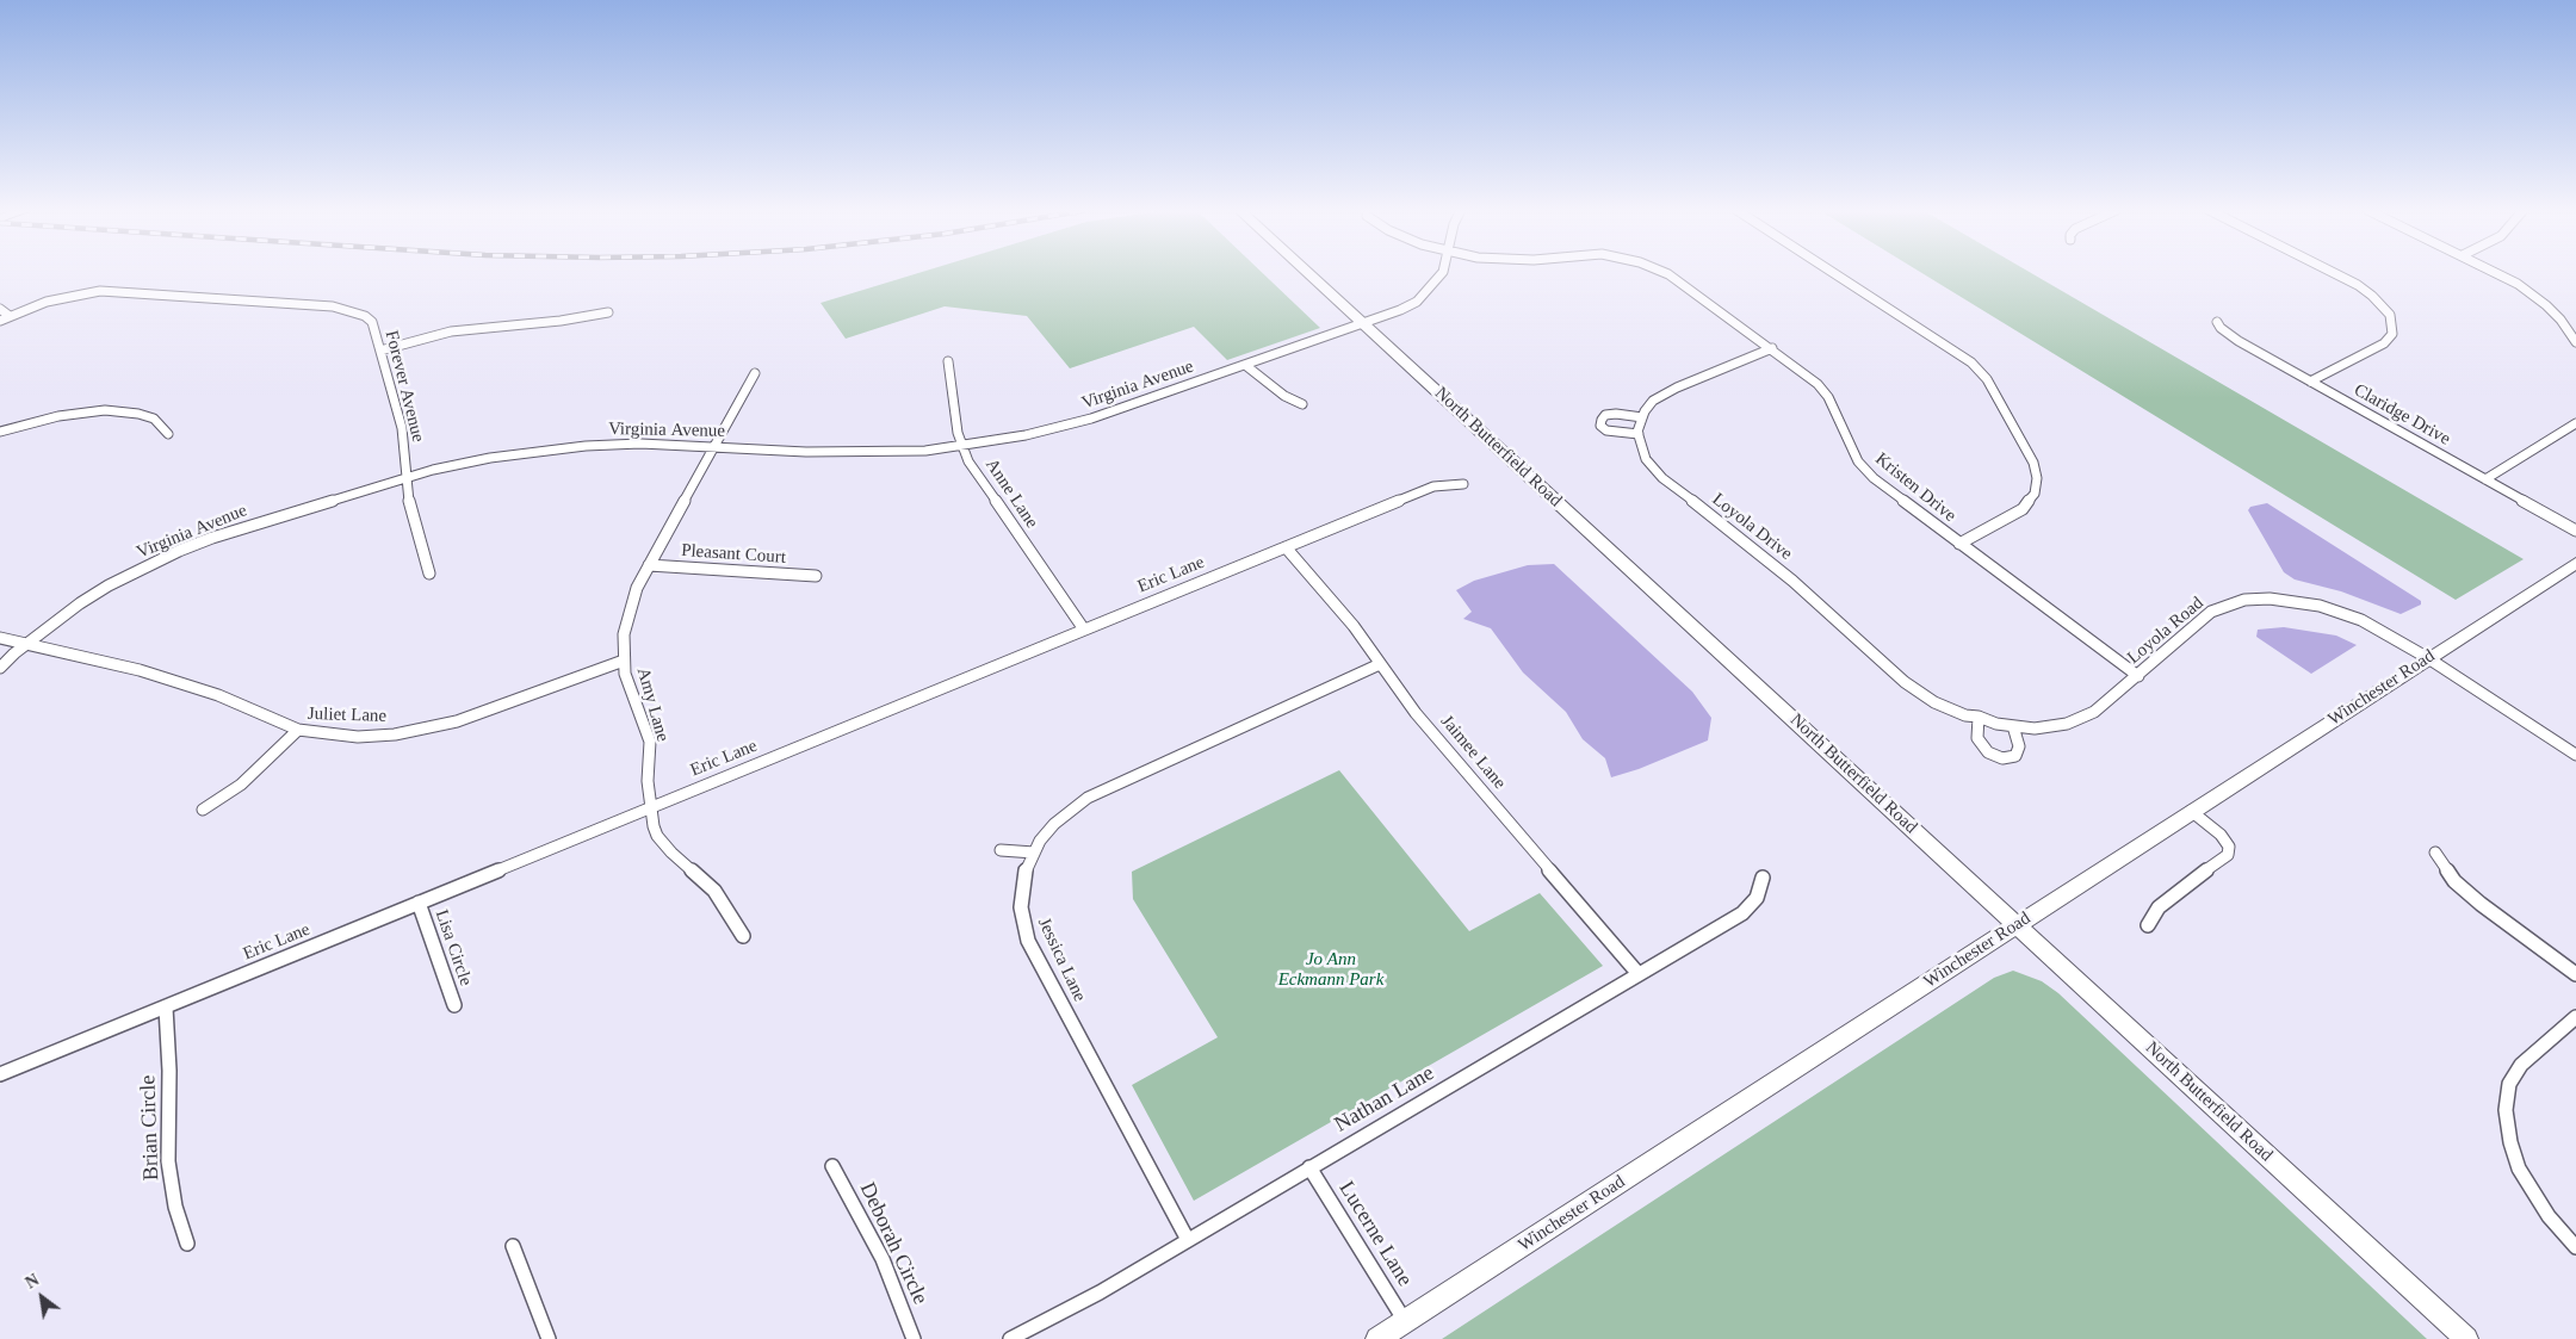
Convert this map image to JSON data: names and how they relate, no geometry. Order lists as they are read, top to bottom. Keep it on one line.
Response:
{"streets":{"main road":["North Butterfield Road","Winchester Road"],"street":["Virginia Avenue","Forever Avenue","Claridge Drive","Kristen Drive","Anne Lane","Loyola Drive","Pleasant Court","Eric Lane","Loyola Road","Amy Lane","Juliet Lane","Jaimee Lane","Lisa Circle","Jessica Lane","Nathan Lane","Brian Circle","Lucerne Lane","Deborah Circle"]},"crossings":[["Virginia Avenue","Forever Avenue"],["Virginia Avenue","North Butterfield Road"],["Virginia Avenue","Anne Lane"],["Virginia Avenue","Amy Lane"],["Virginia Avenue","Juliet Lane"],["North Butterfield Road","Winchester Road"],["Kristen Drive","Loyola Road"],["Anne Lane","Eric Lane"],["Loyola Drive","Loyola Road"],["Pleasant Court","Amy Lane"],["Eric Lane","Amy Lane"],["Eric Lane","Jaimee Lane"],["Eric Lane","Lisa Circle"],["Eric Lane","Brian Circle"],["Loyola Road","Winchester Road"],["Winchester Road","Lucerne Lane"],["Amy Lane","Juliet Lane"],["Jaimee Lane","Jessica Lane"],["Jaimee Lane","Nathan Lane"],["Jessica Lane","Nathan Lane"],["Nathan Lane","Lucerne Lane"]],"parks":["Jo Ann Eckmann Park"],"north":"top left"}
